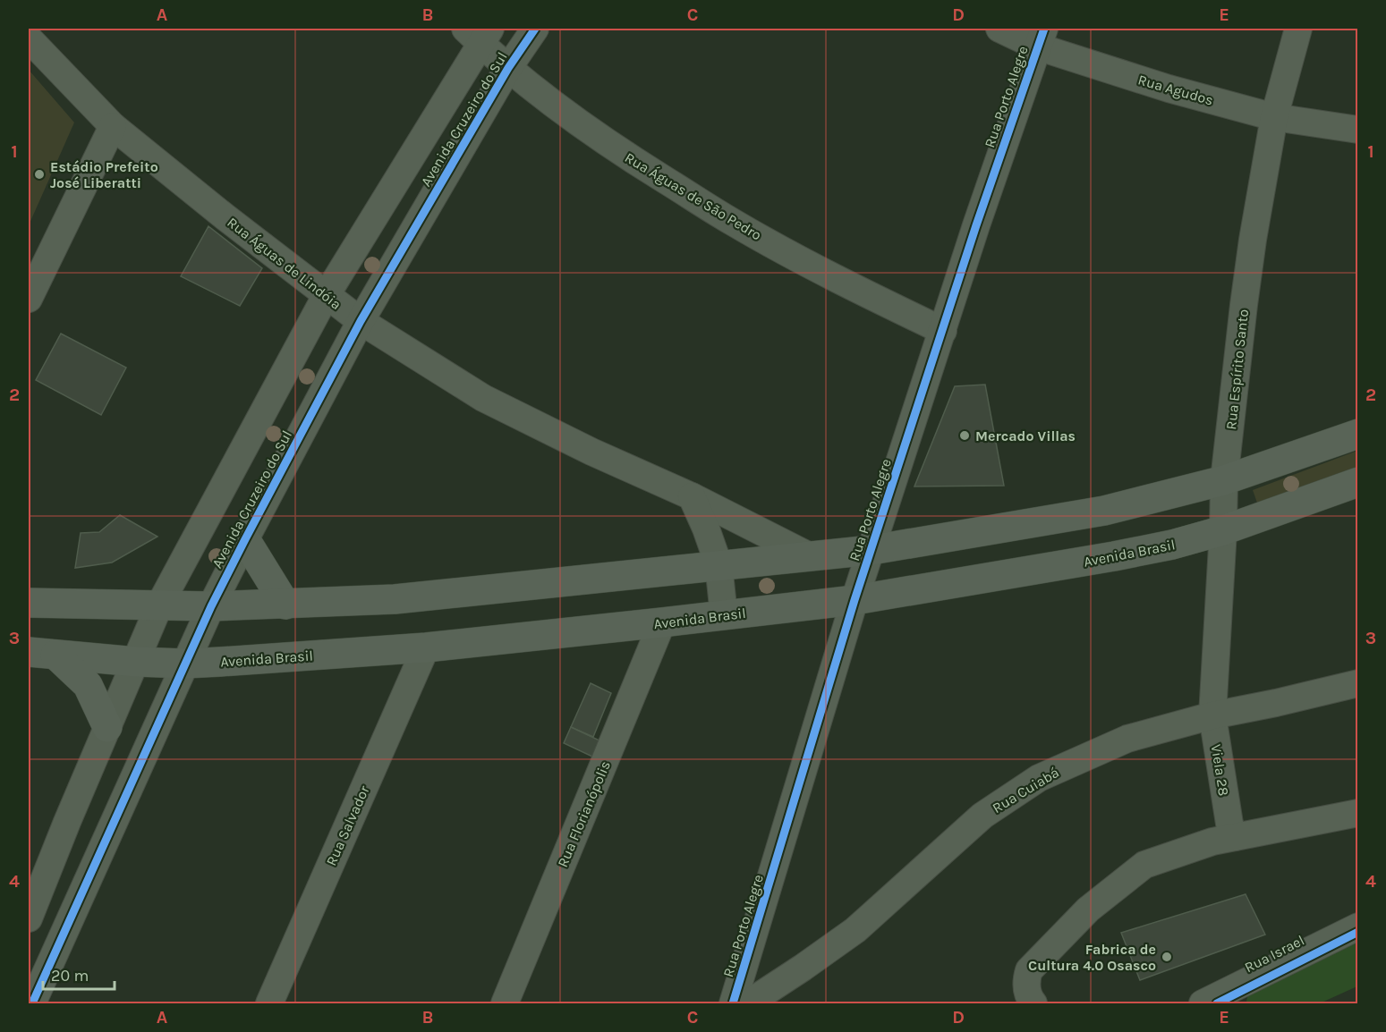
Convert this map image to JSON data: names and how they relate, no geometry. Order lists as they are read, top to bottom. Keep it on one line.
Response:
{"streets":{"main road":["Avenida Brasil"],"street":["Rua Agudos","Rua Porto Alegre","Avenida Cruzeiro do Sul","Rua Águas de São Pedro","Rua Águas de Lindóia","Rua Espírito Santo","Viela 28","Rua Cuiabá","Rua Florianópolis","Rua Salvador","Rua Israel"]},"crossings":[["Rua Agudos","Rua Porto Alegre"],["Rua Agudos","Rua Espírito Santo"],["Rua Porto Alegre","Rua Águas de São Pedro"],["Rua Porto Alegre","Avenida Brasil"],["Avenida Cruzeiro do Sul","Rua Águas de São Pedro"],["Avenida Cruzeiro do Sul","Rua Águas de Lindóia"],["Avenida Cruzeiro do Sul","Avenida Brasil"],["Rua Espírito Santo","Avenida Brasil"],["Rua Espírito Santo","Viela 28"],["Rua Espírito Santo","Rua Cuiabá"],["Avenida Brasil","Rua Florianópolis"],["Avenida Brasil","Rua Salvador"],["Viela 28","Rua Cuiabá"]],"places":["Estádio Prefeito José Liberatti","Mercado Villas","Fabrica de Cultura 4.0 Osasco"],"scale_bar":"20 m","grid":{"columns":["A","B","C","D","E"],"rows":["1","2","3","4"]}}
